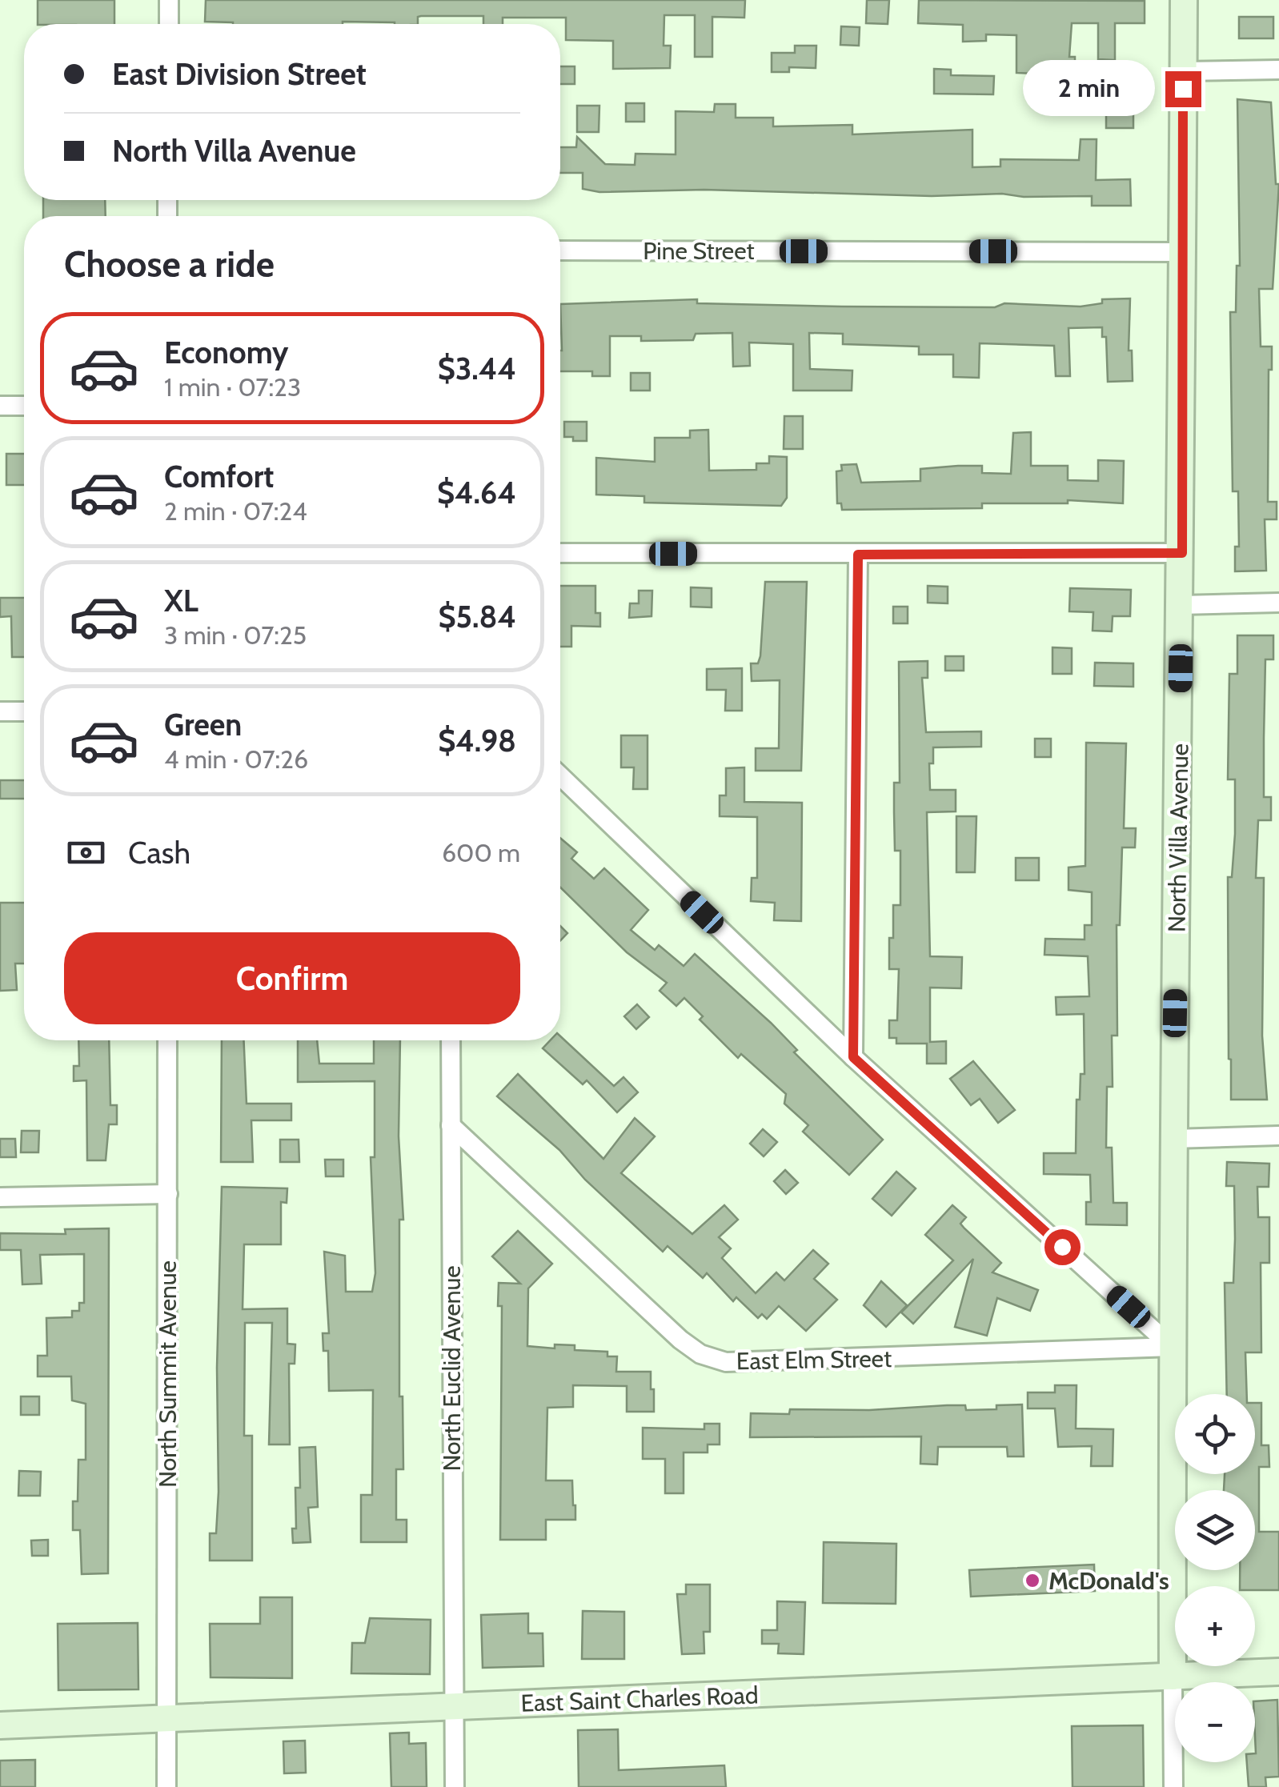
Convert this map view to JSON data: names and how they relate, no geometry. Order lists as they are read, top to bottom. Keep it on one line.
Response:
{"streets":{"street":["Pine Street","North Villa Avenue","East Elm Street","North Euclid Avenue","North Summit Avenue","East Saint Charles Road"]},"crossings":[["Pine Street","North Villa Avenue"],["North Villa Avenue","East Elm Street"],["North Villa Avenue","East Saint Charles Road"],["East Elm Street","North Euclid Avenue"],["North Euclid Avenue","East Saint Charles Road"],["North Summit Avenue","East Saint Charles Road"]],"places":["McDonald's"],"page":{"banner":["East Division Street","North Villa Avenue"],"bubble":"2 min","heading":"Choose a ride","list":[{"name":"Economy","note":"1 min · 07:23","value":"$3.44"},{"name":"Comfort","note":"2 min · 07:24","value":"$4.64"},{"name":"XL","note":"3 min · 07:25","value":"$5.84"},{"name":"Green","note":"4 min · 07:26","value":"$4.98"}],"pay":["Cash","600 m"],"buttons":"Confirm","map_buttons":["+","−"]}}
